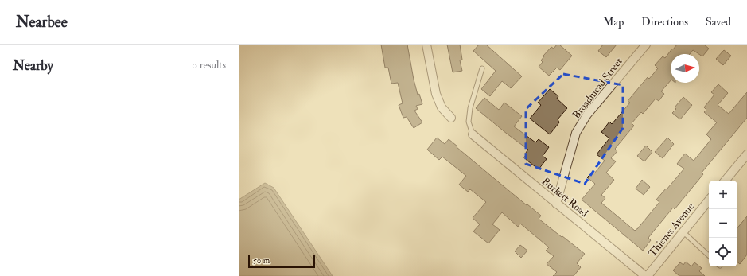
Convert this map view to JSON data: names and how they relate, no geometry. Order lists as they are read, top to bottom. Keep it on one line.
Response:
{"streets":{"street":["Broadmead Street","Burkett Road","Thienes Avenue"]},"crossings":[["Broadmead Street","Burkett Road"],["Burkett Road","Thienes Avenue"]],"scale_bar":"50 m","north":"right","page":{"header":"Nearbee","nav":["Map","Directions","Saved"],"heading":["Nearby","0 results"],"map_buttons":["+","−"],"scale":"50 m"}}
